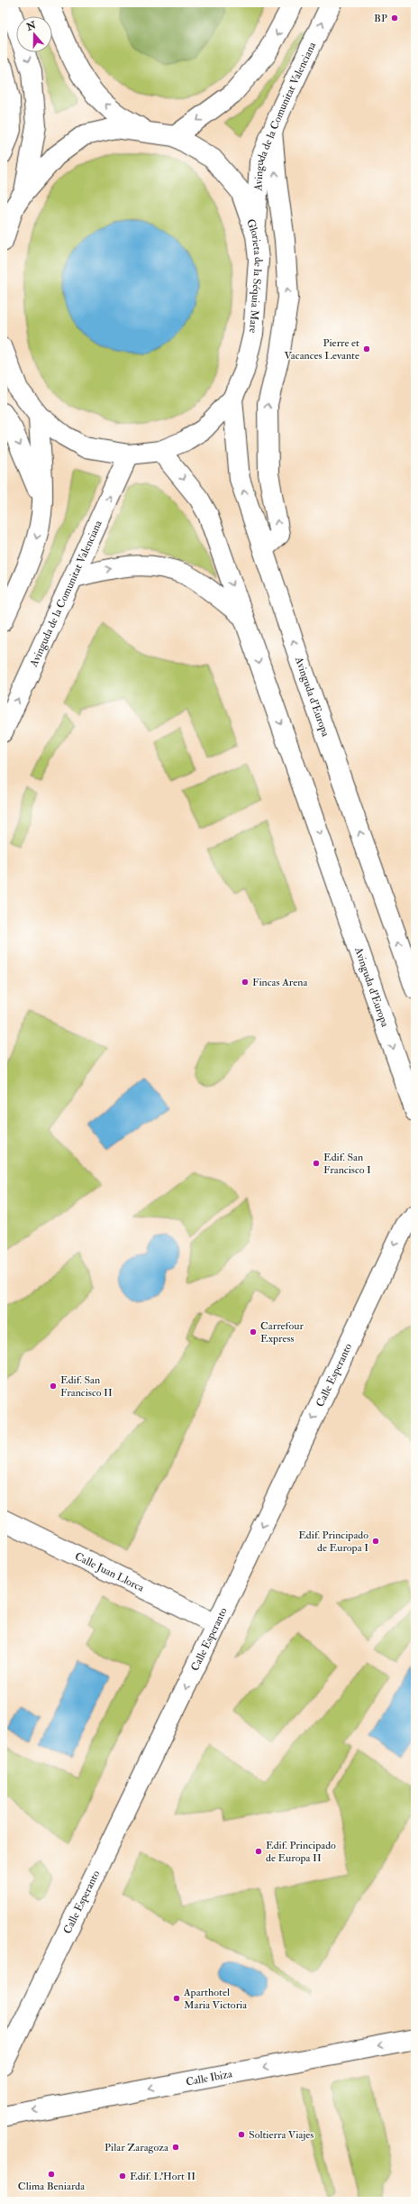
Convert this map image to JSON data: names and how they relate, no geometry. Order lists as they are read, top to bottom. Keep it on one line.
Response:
{"streets":{"main road":["Avinguda de la Comunitat Valenciana","Glorieta de la Séquia Mare","Avinguda d'Europa","Calle Esperanto","Calle Juan Llorca","Calle Ibiza"]},"crossings":[["Avinguda de la Comunitat Valenciana","Glorieta de la Séquia Mare"],["Glorieta de la Séquia Mare","Avinguda d'Europa"],["Calle Esperanto","Calle Juan Llorca"]],"one_way":["Calle Esperanto","Calle Ibiza"],"places":["BP","Pierre et Vacances Levante","Fincas Arena","Edif. San Francisco I","Carrefour Express","Edif. San Francisco II","Edif. Principado de Europa I","Edif. Principado de Europa II","Aparthotel Maria Victoria","Soltierra Viajes","Pilar Zaragoza","Clima Beniarda","Edif. L'Hort II"],"north":"top"}
